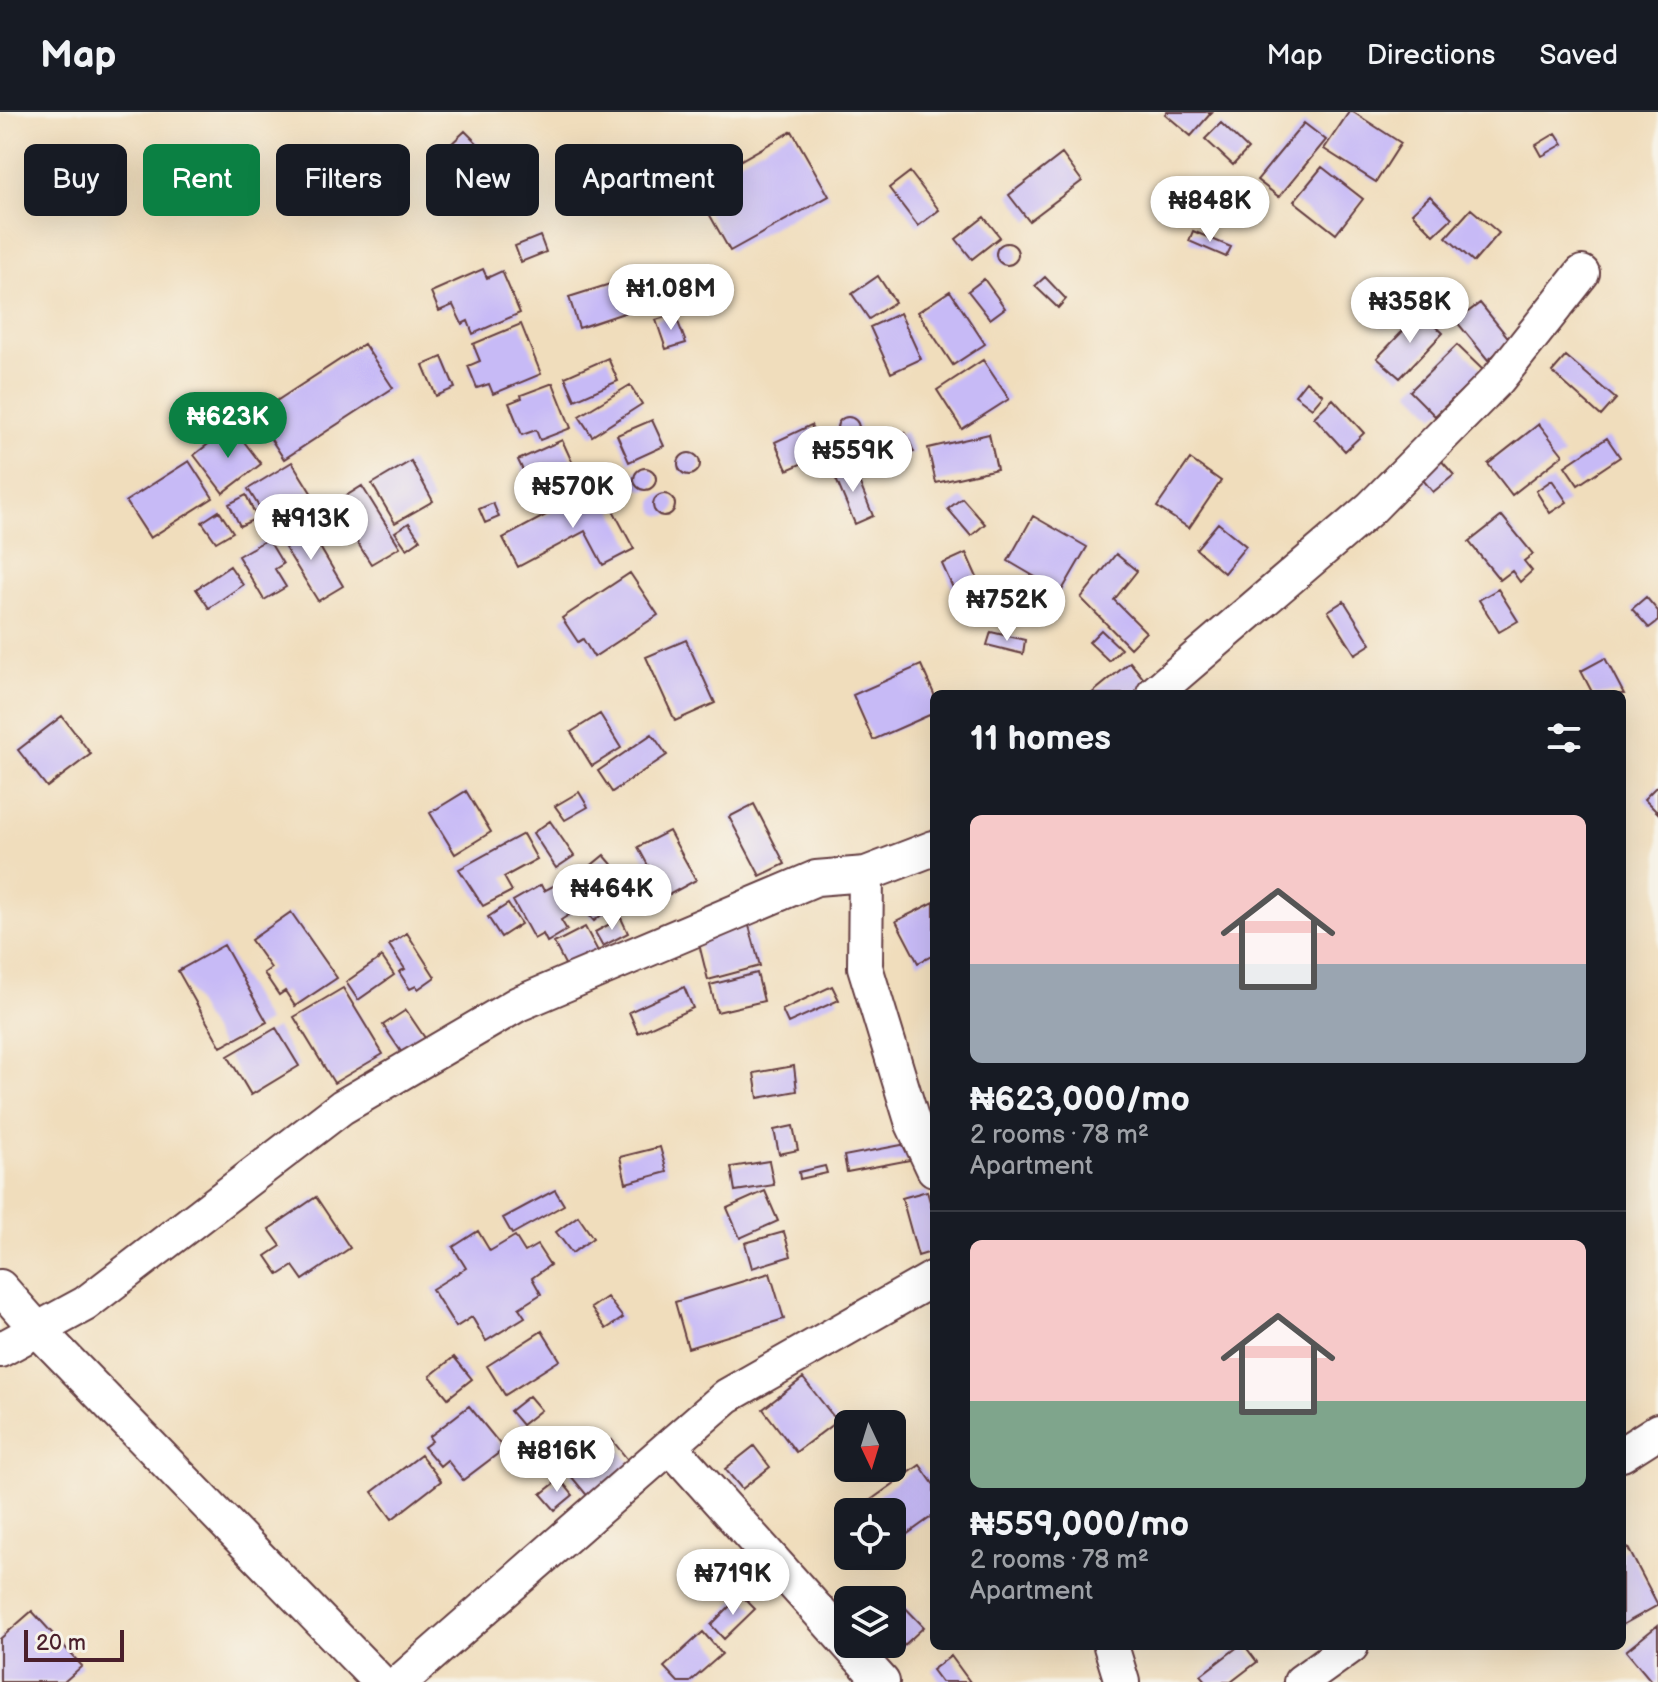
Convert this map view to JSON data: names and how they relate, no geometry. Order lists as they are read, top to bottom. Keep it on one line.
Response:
{"scale_bar":"20 m","north":"bottom","page":{"header":"Map","nav":["Map","Directions","Saved"],"chip":["Buy","Rent","Filters","New","Apartment"],"price":["₦848K","₦1.08M","₦358K","₦623K","₦559K","₦570K","₦913K","₦752K","₦464K","₦816K","₦719K"],"heading":"11 homes","list":[{"name":"₦623,000/mo","note":"2 rooms · 78 m² · Apartment"},{"name":"₦559,000/mo","note":"2 rooms · 78 m² · Apartment"}],"scale":"20 m"}}
